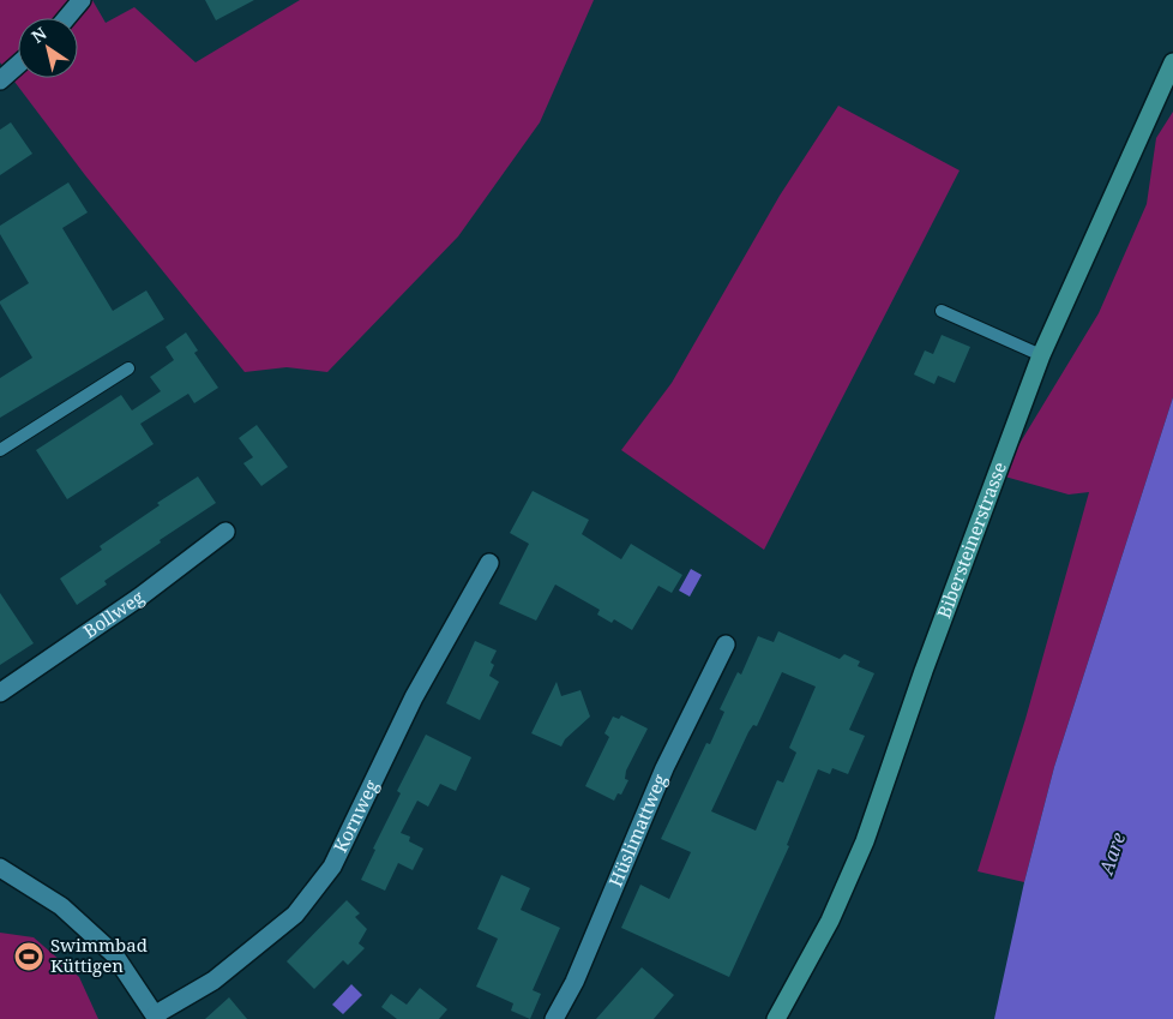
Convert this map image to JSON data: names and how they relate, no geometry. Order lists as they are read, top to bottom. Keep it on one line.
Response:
{"streets":{"main road":["Bibersteinerstrasse"],"street":["Bollweg","Kornweg","Hüslimattweg"]},"water":["Aare"],"places":{"sports":["Swimmbad Küttigen"]},"north":"top left"}
